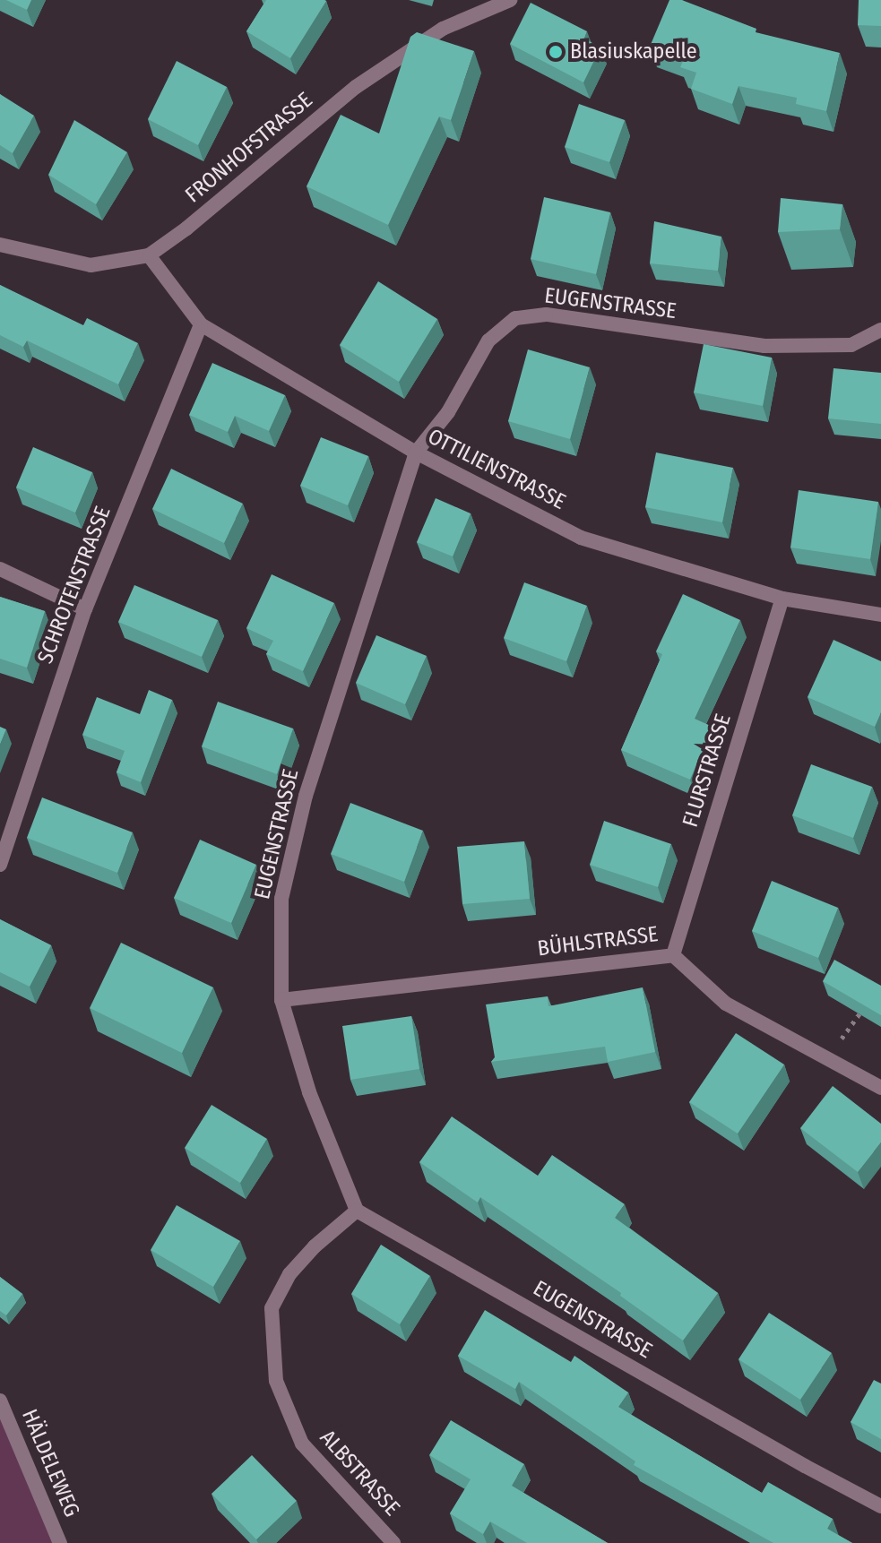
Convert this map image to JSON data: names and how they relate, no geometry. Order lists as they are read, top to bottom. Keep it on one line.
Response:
{"streets":{"street":["FRONHOFSTRASSE","EUGENSTRASSE","OTTILIENSTRASSE","SCHROTENSTRASSE","FLURSTRASSE","BÜHLSTRASSE","HÄLDELEWEG","ALBSTRASSE"]},"crossings":[["FRONHOFSTRASSE","OTTILIENSTRASSE"],["EUGENSTRASSE","OTTILIENSTRASSE"],["EUGENSTRASSE","BÜHLSTRASSE"],["EUGENSTRASSE","ALBSTRASSE"],["OTTILIENSTRASSE","SCHROTENSTRASSE"],["OTTILIENSTRASSE","FLURSTRASSE"],["FLURSTRASSE","BÜHLSTRASSE"]],"places":["Blasiuskapelle"]}
